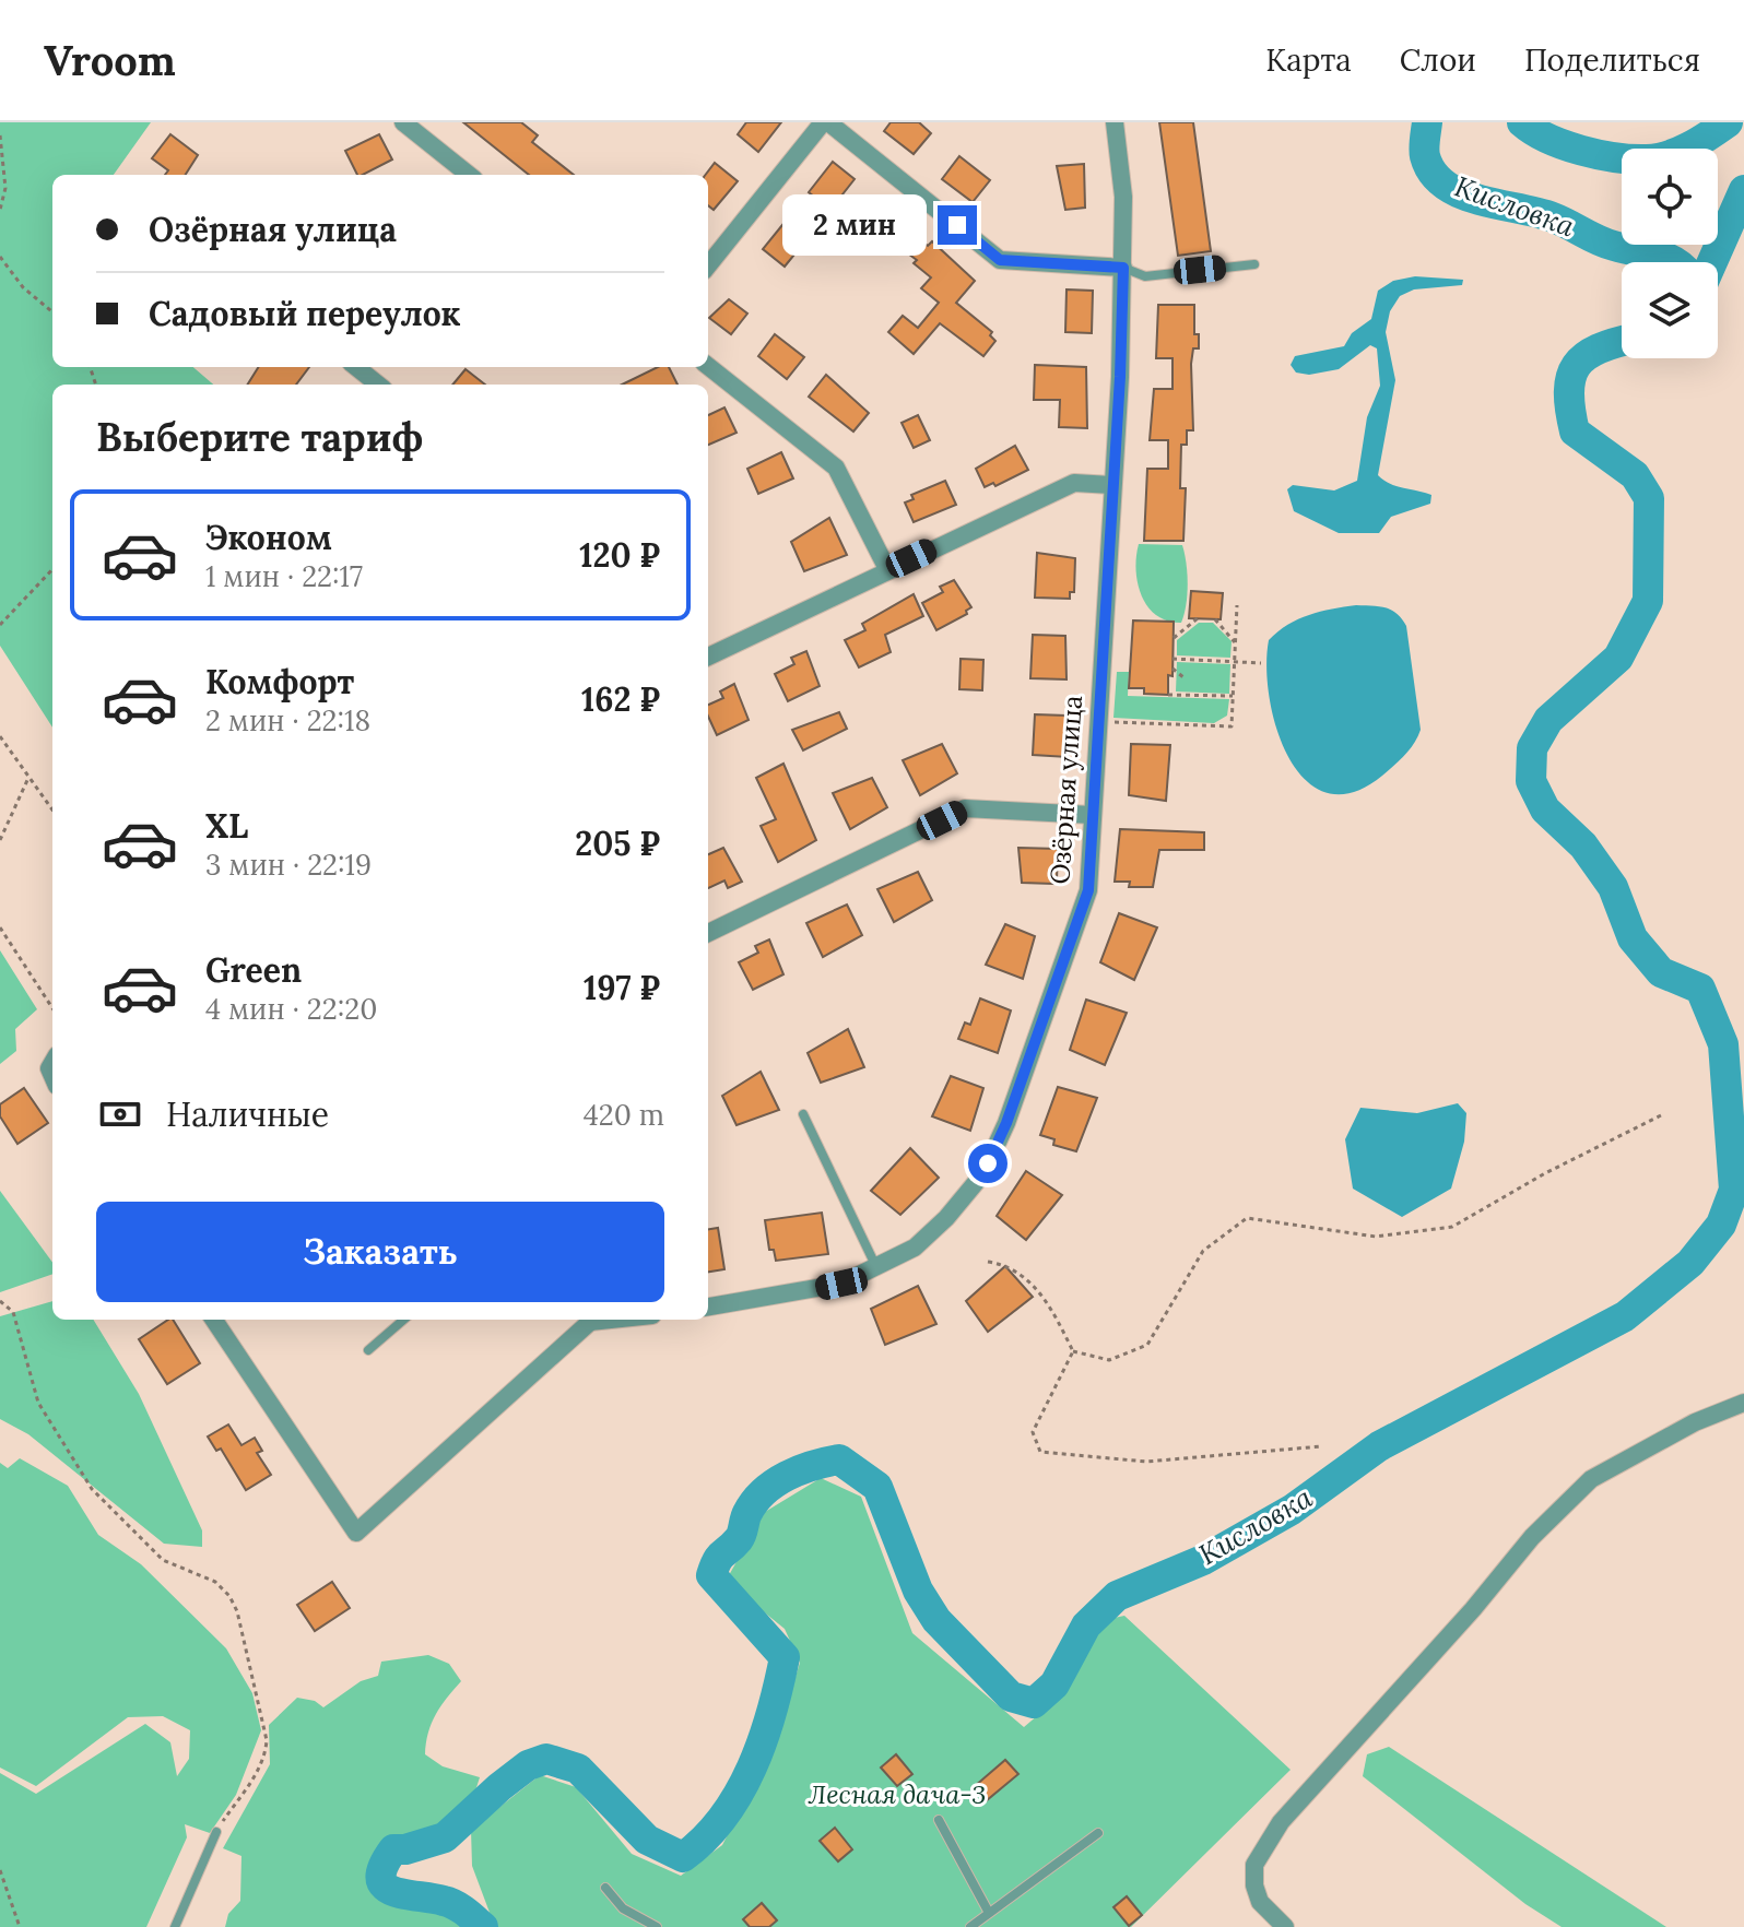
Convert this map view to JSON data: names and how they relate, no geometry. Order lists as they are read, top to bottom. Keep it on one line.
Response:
{"streets":{"street":["Озёрная улица"]},"water":["Кисловка"],"parks":["Лесная дача-3"],"page":{"header":"Vroom","nav":["Карта","Слои","Поделиться"],"banner":["Озёрная улица","Садовый переулок"],"bubble":"2 мин","heading":"Выберите тариф","list":[{"name":"Эконом","note":"1 мин · 22:17","value":"120 ₽"},{"name":"Комфорт","note":"2 мин · 22:18","value":"162 ₽"},{"name":"XL","note":"3 мин · 22:19","value":"205 ₽"},{"name":"Green","note":"4 мин · 22:20","value":"197 ₽"}],"pay":["Наличные","420 m"],"buttons":"Заказать"}}
